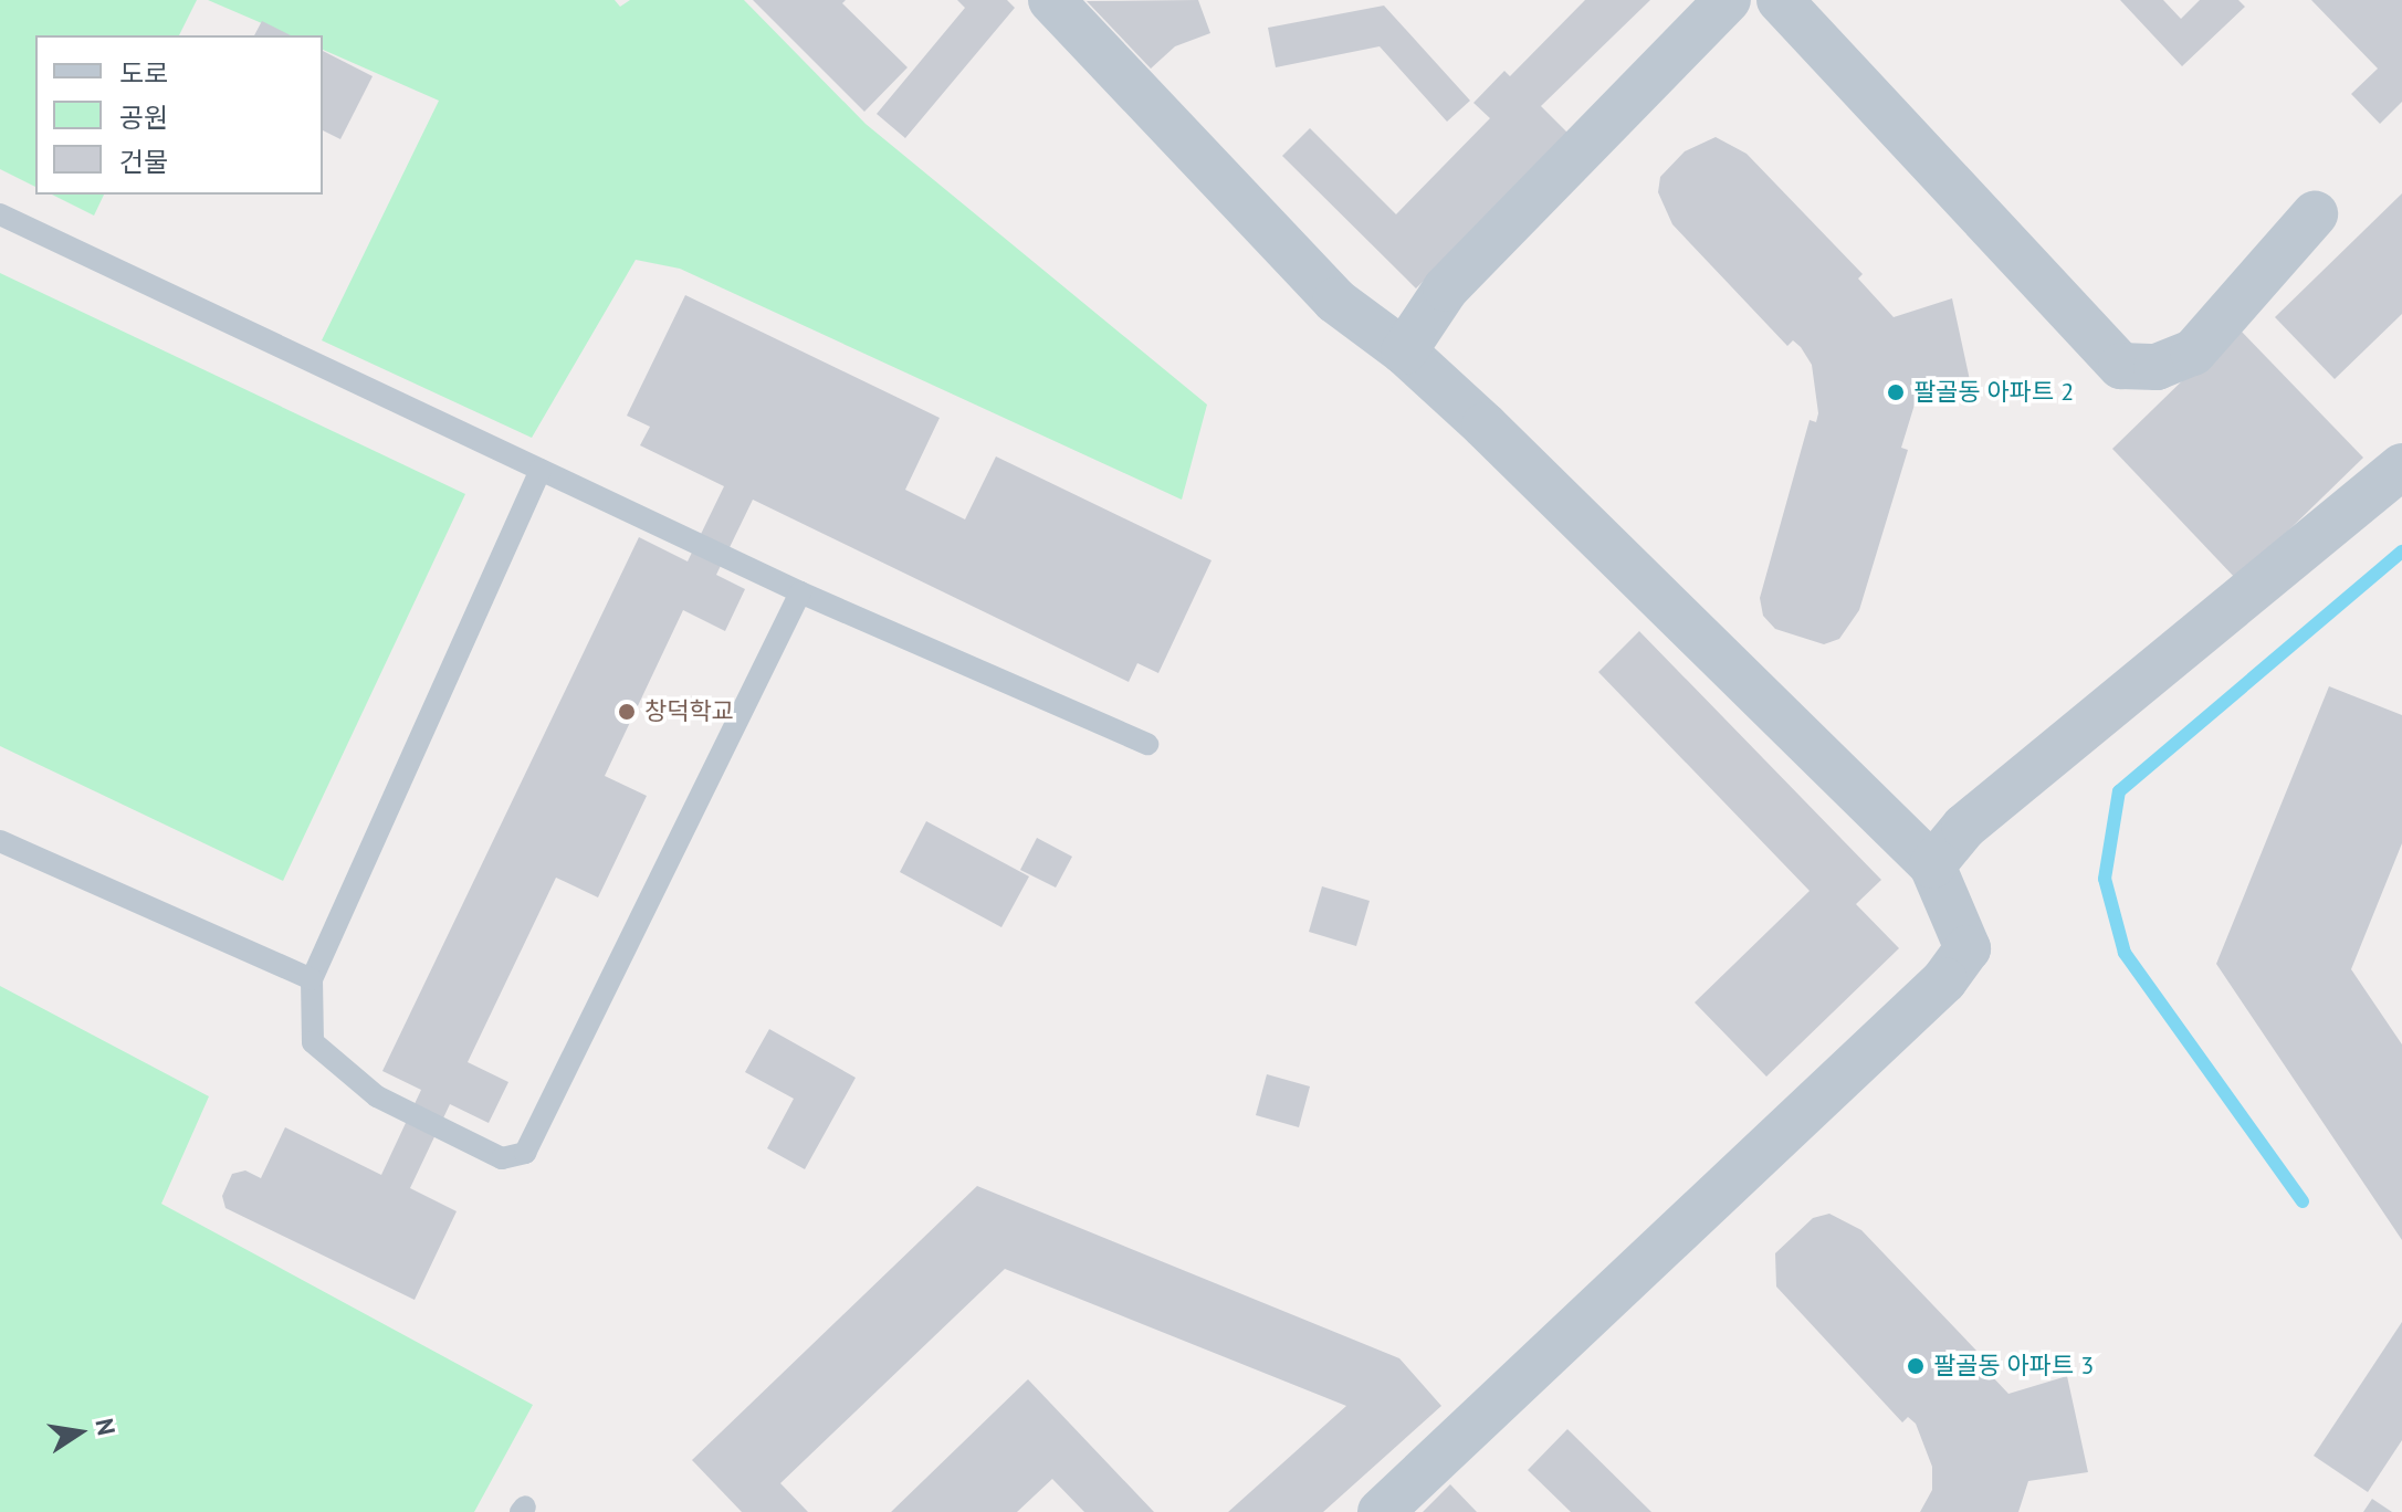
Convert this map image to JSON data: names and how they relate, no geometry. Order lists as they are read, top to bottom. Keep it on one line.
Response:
{"places":["팔골동 아파트 2","창덕학교","팔골동 아파트 3"],"legend":["도로","공원","건물"],"north":"right"}
